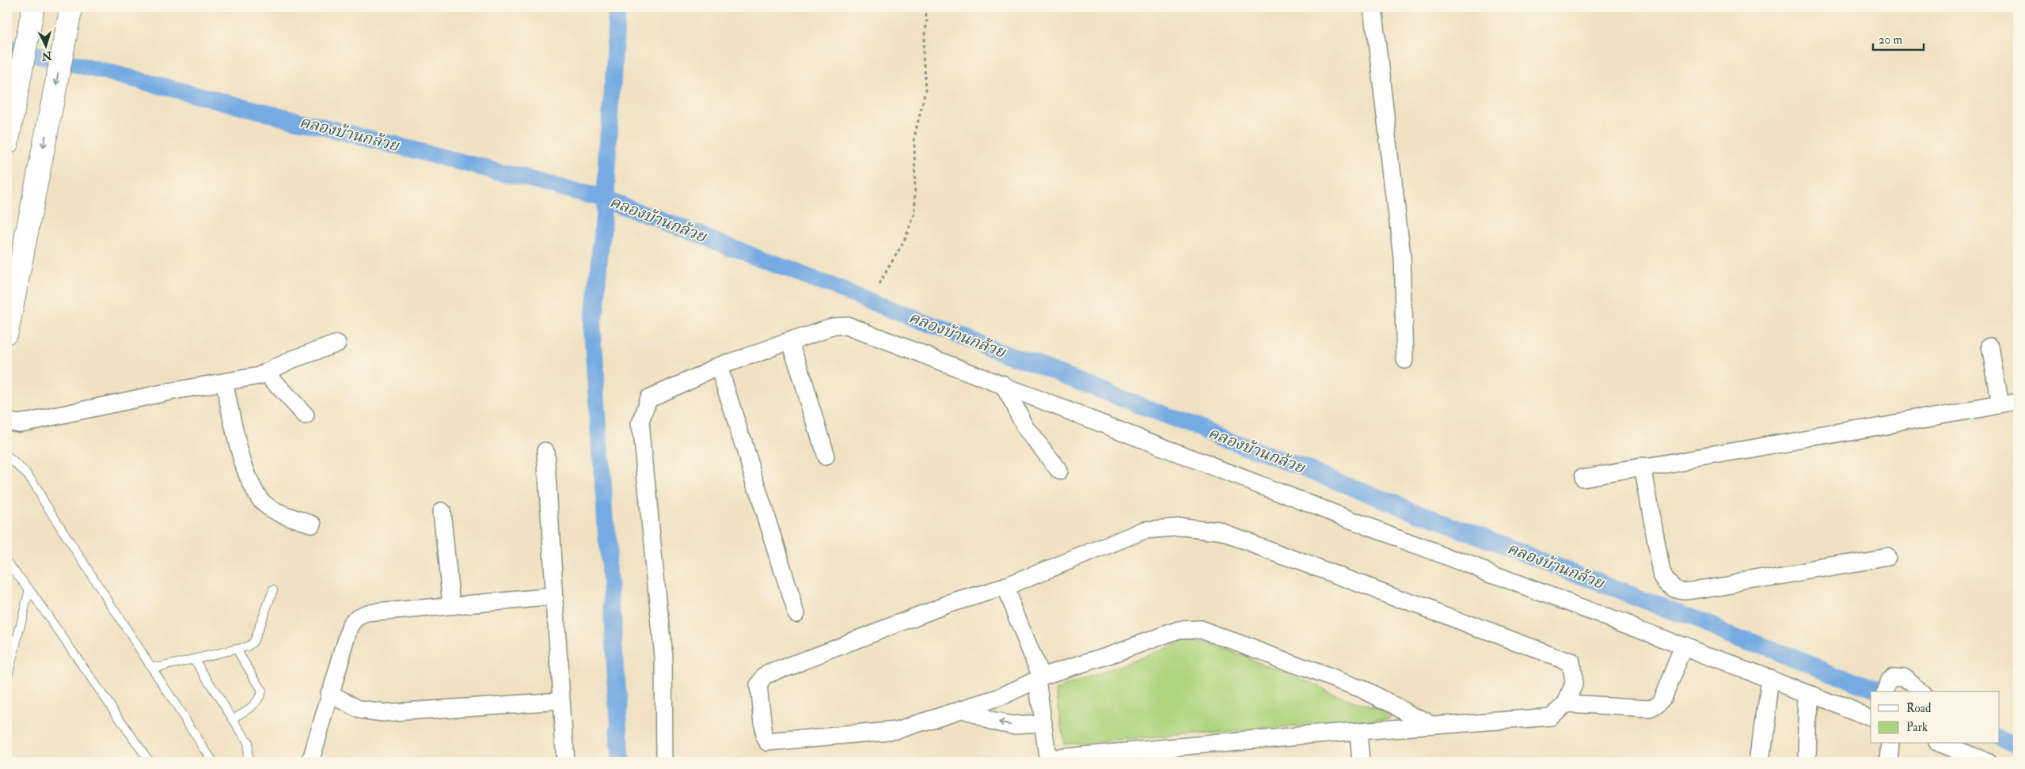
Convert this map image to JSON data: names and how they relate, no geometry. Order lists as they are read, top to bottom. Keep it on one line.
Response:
{"water":["คลองบ้านกล้วย"],"legend":["Road","Park"],"scale_bar":"20 m","north":"bottom"}
